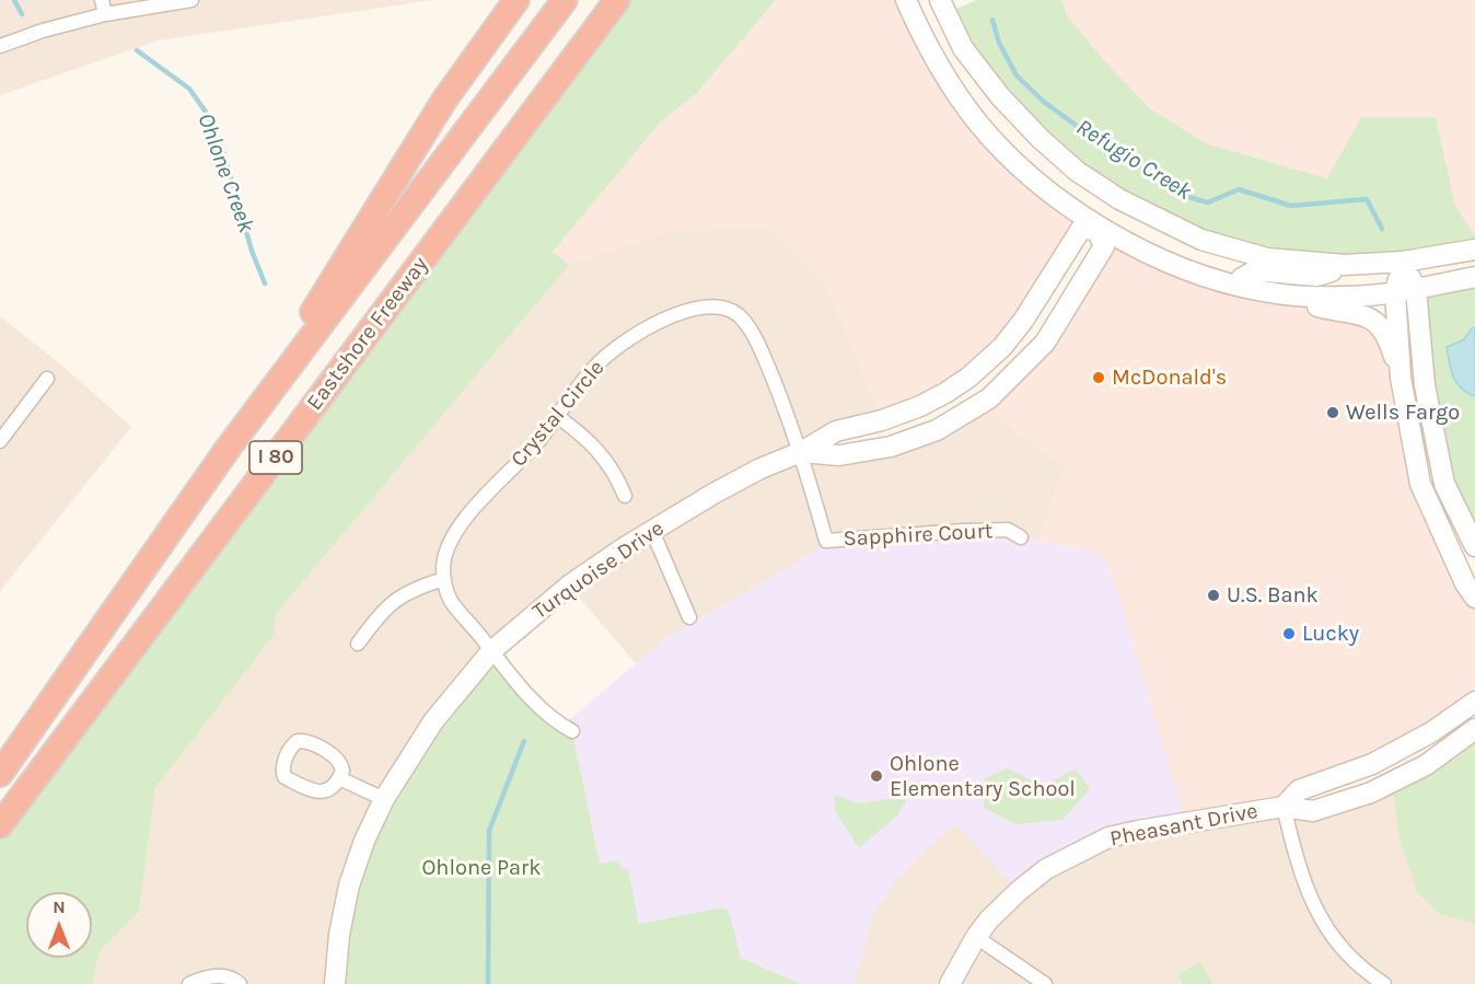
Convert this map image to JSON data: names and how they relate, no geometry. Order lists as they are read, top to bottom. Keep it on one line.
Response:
{"streets":{"highway":["Eastshore Freeway","I 80"],"street":["Crystal Circle","Sapphire Court","Turquoise Drive","Pheasant Drive"]},"crossings":[["Crystal Circle","Sapphire Court"],["Crystal Circle","Turquoise Drive"],["Sapphire Court","Turquoise Drive"]],"water":["Refugio Creek","Ohlone Creek"],"parks":["Ohlone Park"],"places":["McDonald's","Wells Fargo","U.S. Bank","Lucky","Ohlone Elementary School"],"north":"top"}
